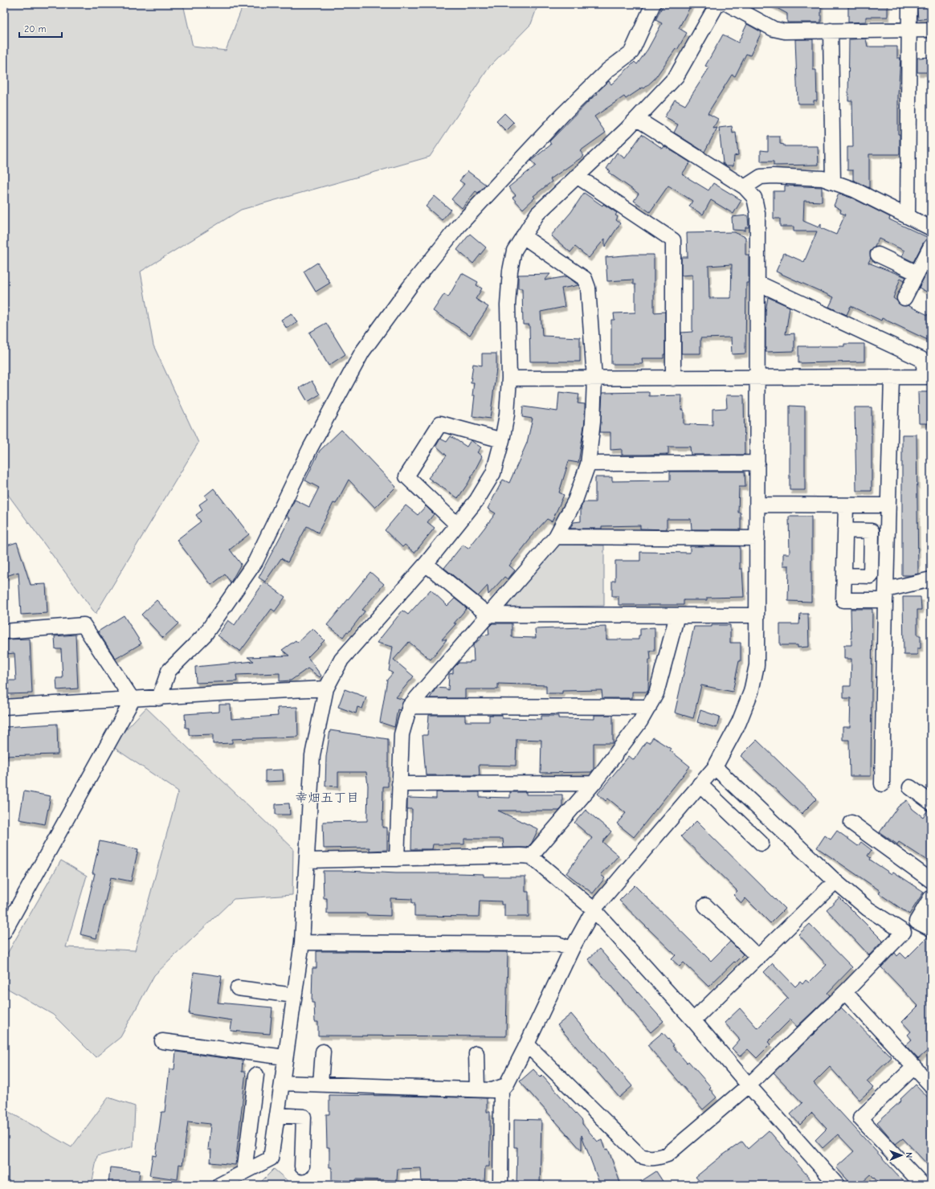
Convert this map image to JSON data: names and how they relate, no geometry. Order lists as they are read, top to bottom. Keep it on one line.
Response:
{"districts":["幸畑五丁目"],"scale_bar":"20 m","north":"right"}
